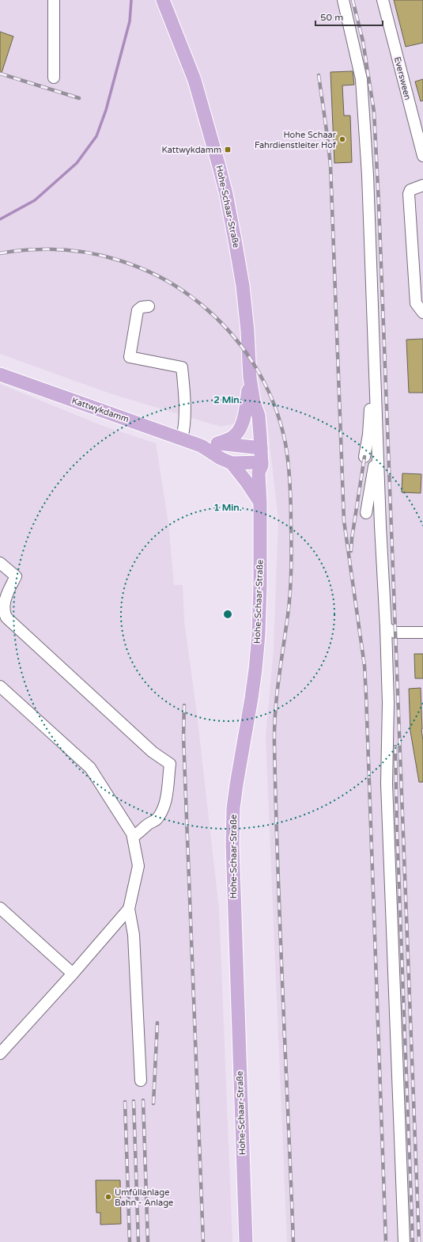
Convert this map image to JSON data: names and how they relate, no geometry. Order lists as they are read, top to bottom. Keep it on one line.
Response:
{"streets":{"main road":["Hohe-Schaar-Straße","Kattwykdamm"],"street":["Eversween"]},"crossings":[["Hohe-Schaar-Straße","Kattwykdamm"]],"places":{"other":["Hohe Schaar Fahrdienstleiter Hof","Umfüllanlage Bahn - Anlage"],"transit":["Kattwykdamm"]},"scale_bar":"50 m","rings":["2 Min.","1 Min."]}
